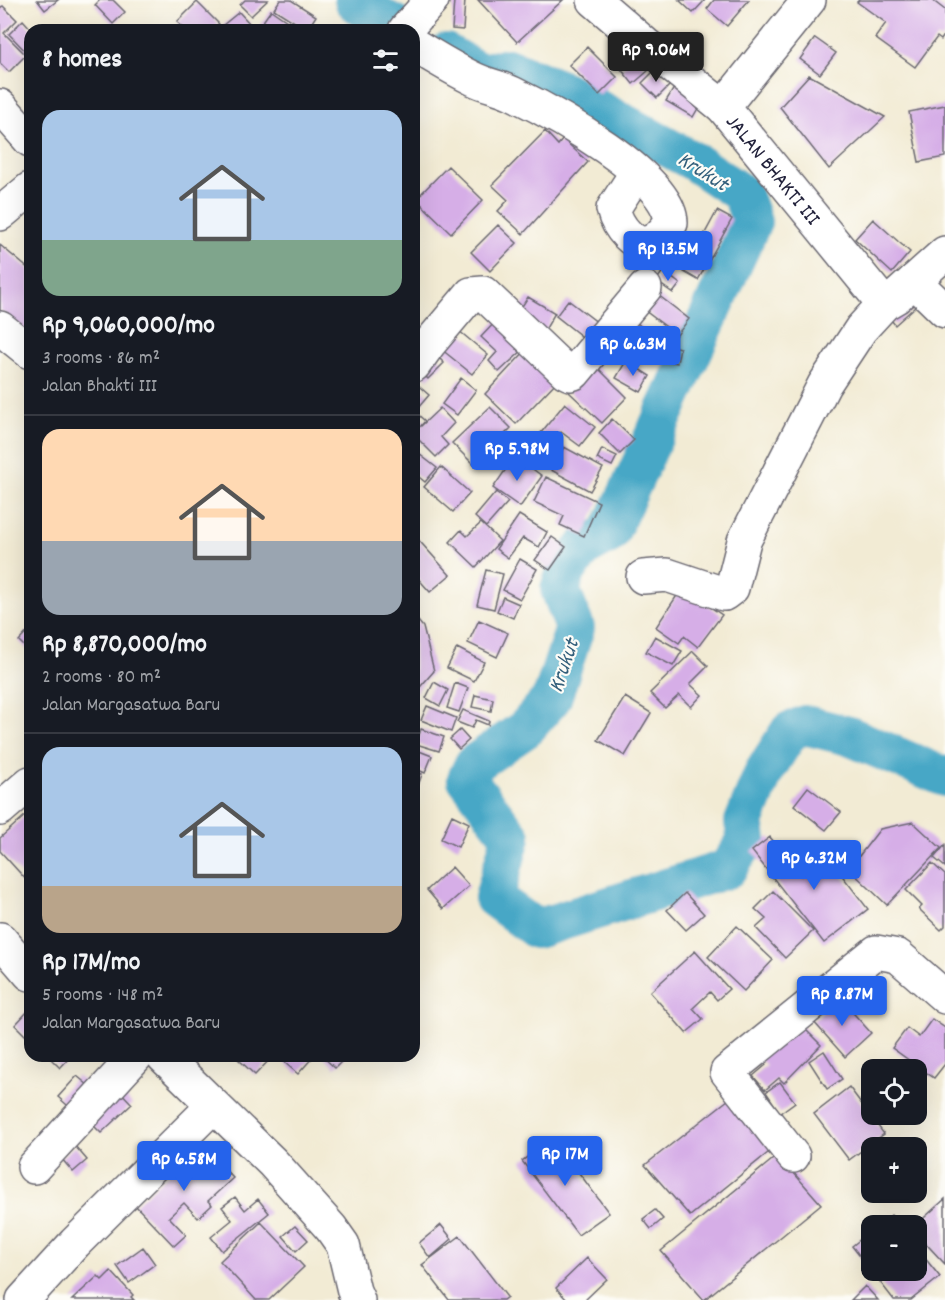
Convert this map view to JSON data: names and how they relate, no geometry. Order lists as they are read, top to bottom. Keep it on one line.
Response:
{"streets":{"street":["JALAN BHAKTI III"]},"water":["Krukut"],"page":{"heading":"8 homes","price":["Rp 9.06M","Rp 13.5M","Rp 6.63M","Rp 5.98M","Rp 6.32M","Rp 8.87M","Rp 17M","Rp 6.58M"],"list":[{"name":"Rp 9,060,000/mo","note":"3 rooms · 86 m² · Jalan Bhakti III"},{"name":"Rp 8,870,000/mo","note":"2 rooms · 80 m² · Jalan Margasatwa Baru"},{"name":"Rp 17M/mo","note":"5 rooms · 148 m² · Jalan Margasatwa Baru"}],"map_buttons":["+","−"]}}
